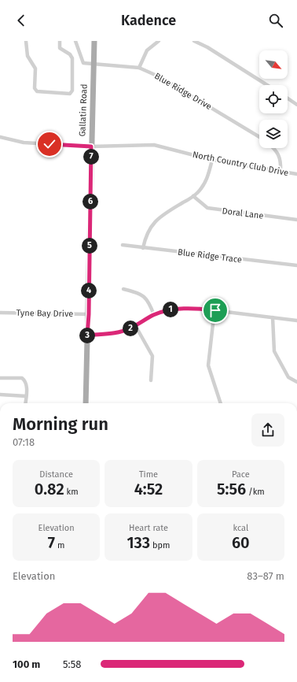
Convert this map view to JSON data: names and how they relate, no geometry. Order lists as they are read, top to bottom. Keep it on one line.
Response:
{"streets":{"main road":["Gallatin Road"],"street":["Blue Ridge Drive","North Country Club Drive","Doral Lane","Blue Ridge Trace","Tyne Bay Drive"]},"crossings":[["Blue Ridge Drive","Gallatin Road"],["Gallatin Road","North Country Club Drive"],["Gallatin Road","Tyne Bay Drive"]],"north":"bottom right","page":{"header":"Kadence","pins":["7","6","5","4","1","2","3"],"heading":["Morning run","07:18"],"stats":[["Distance","0.82 km"],["Time","4:52"],["Pace","5:56 /km"],["Elevation","7 m"],["Heart rate","133 bpm"],["kcal","60"]],"chart":["Elevation","83–87 m"],"list":[{"name":"100 m","note":"5:58"}]}}
